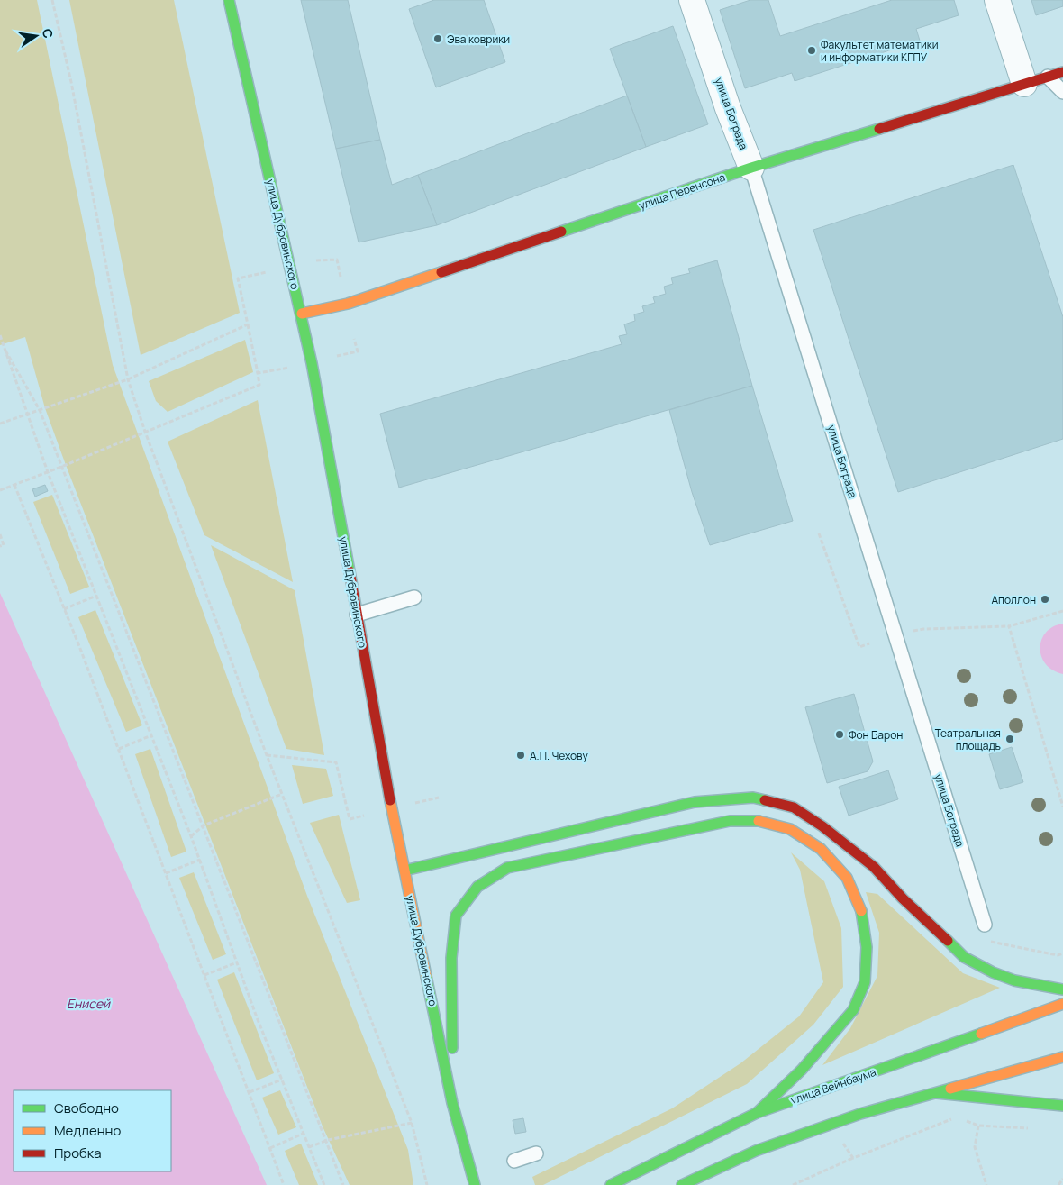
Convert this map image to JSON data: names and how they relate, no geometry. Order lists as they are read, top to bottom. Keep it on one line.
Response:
{"streets":{"main road":["улица Перенсона","улица Дубровинского","улица Вейнбаума"],"street":["улица Бограда"]},"crossings":[["улица Бограда","улица Перенсона"],["улица Перенсона","улица Дубровинского"]],"water":["Енисей"],"places":["Эва коврики","Факультет математики и информатики КГПУ","Аполлон","Фон Барон","Театральная площадь","А.П. Чехову"],"legend":["Свободно","Медленно","Пробка"],"north":"right"}
